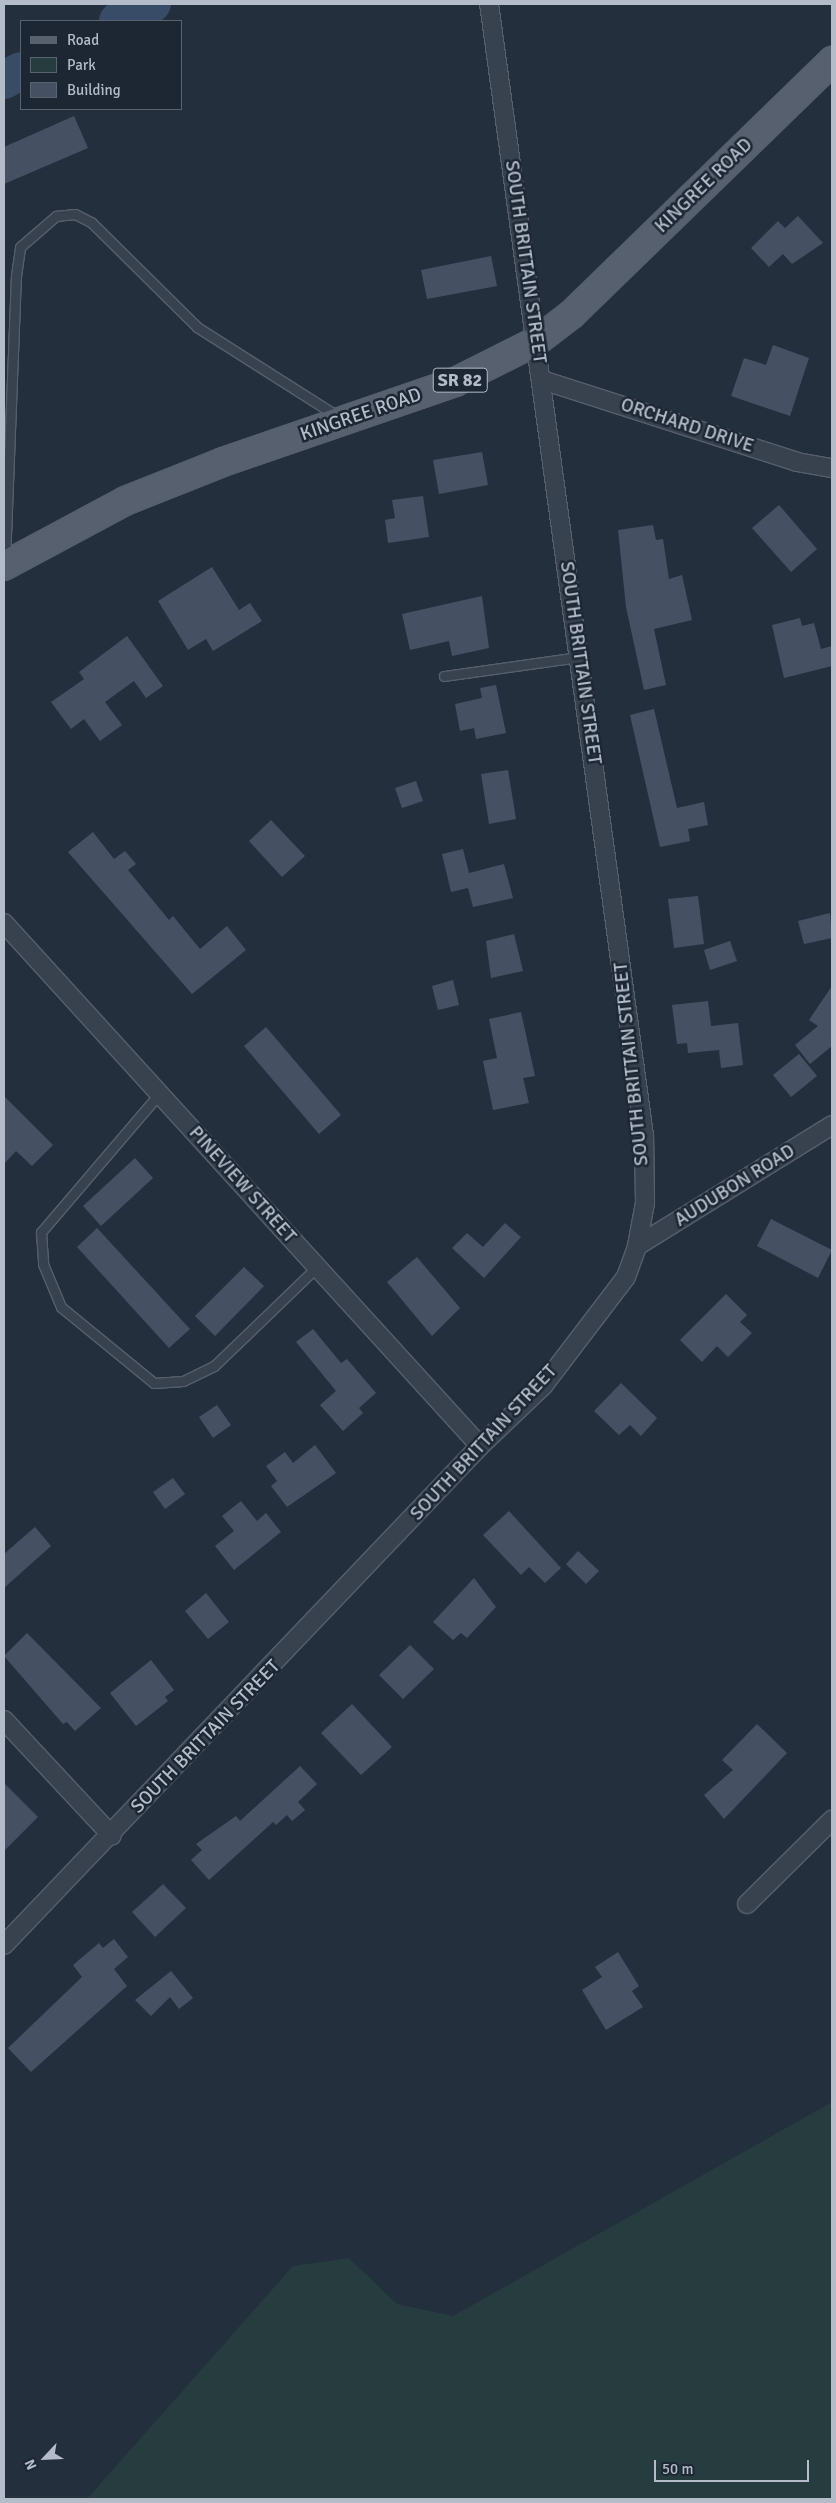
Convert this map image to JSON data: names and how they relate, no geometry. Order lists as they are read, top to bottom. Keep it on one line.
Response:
{"streets":{"main road":["KINGREE ROAD","SR 82"],"street":["SOUTH BRITTAIN STREET","ORCHARD DRIVE","PINEVIEW STREET","AUDUBON ROAD"]},"crossings":[["KINGREE ROAD","SOUTH BRITTAIN STREET"],["SOUTH BRITTAIN STREET","ORCHARD DRIVE"],["SOUTH BRITTAIN STREET","PINEVIEW STREET"],["SOUTH BRITTAIN STREET","AUDUBON ROAD"]],"legend":["Road","Park","Building"],"scale_bar":"50 m","north":"bottom left"}
